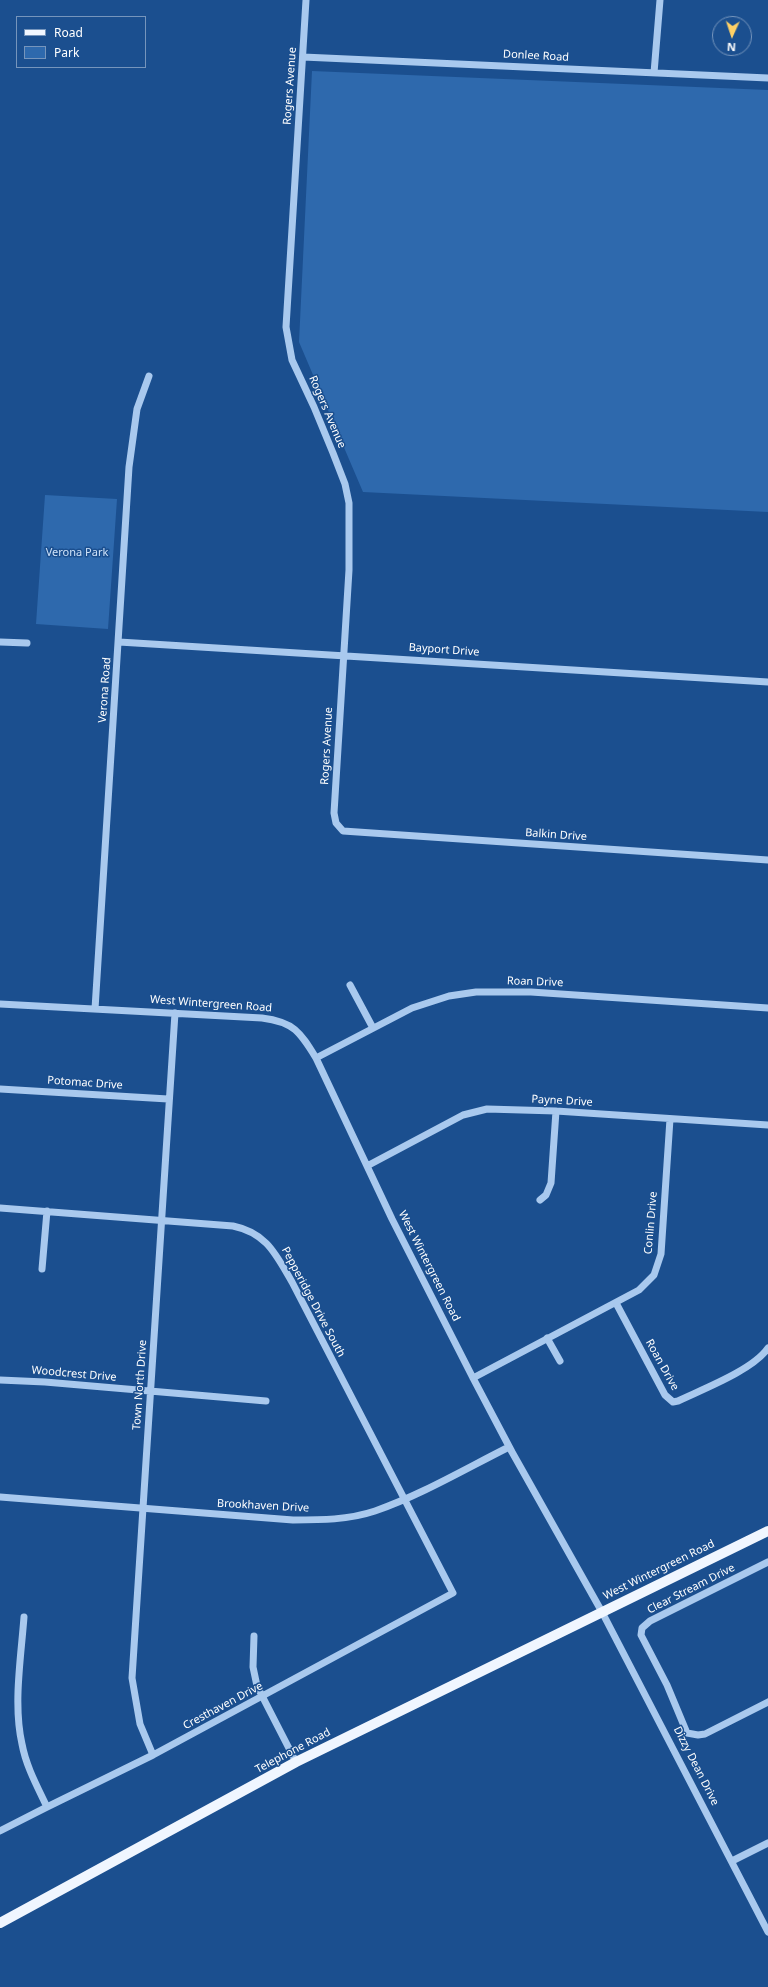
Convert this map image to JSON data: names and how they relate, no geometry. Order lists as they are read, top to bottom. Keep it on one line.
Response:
{"streets":{"main road":["West Wintergreen Road","Telephone Road"],"street":["Donlee Road","Rogers Avenue","Bayport Drive","Verona Road","Balkin Drive","Roan Drive","Potomac Drive","Payne Drive","Conlin Drive","Pepperidge Drive South","Woodcrest Drive","Town North Drive","Brookhaven Drive","Clear Stream Drive","Cresthaven Drive","Dizzy Dean Drive"]},"crossings":[["Donlee Road","Rogers Avenue"],["Rogers Avenue","Bayport Drive"],["Rogers Avenue","Balkin Drive"],["Bayport Drive","Verona Road"],["Verona Road","West Wintergreen Road"],["Roan Drive","West Wintergreen Road"],["Roan Drive","Conlin Drive"],["West Wintergreen Road","Payne Drive"],["West Wintergreen Road","Conlin Drive"],["West Wintergreen Road","Town North Drive"],["West Wintergreen Road","Brookhaven Drive"],["West Wintergreen Road","Telephone Road"],["West Wintergreen Road","Dizzy Dean Drive"],["Potomac Drive","Town North Drive"],["Payne Drive","Conlin Drive"],["Pepperidge Drive South","Town North Drive"],["Pepperidge Drive South","Brookhaven Drive"],["Pepperidge Drive South","Cresthaven Drive"],["Woodcrest Drive","Town North Drive"],["Town North Drive","Brookhaven Drive"],["Town North Drive","Cresthaven Drive"],["Telephone Road","Dizzy Dean Drive"]],"parks":["Verona Park"],"legend":["Road","Park"],"north":"bottom"}
